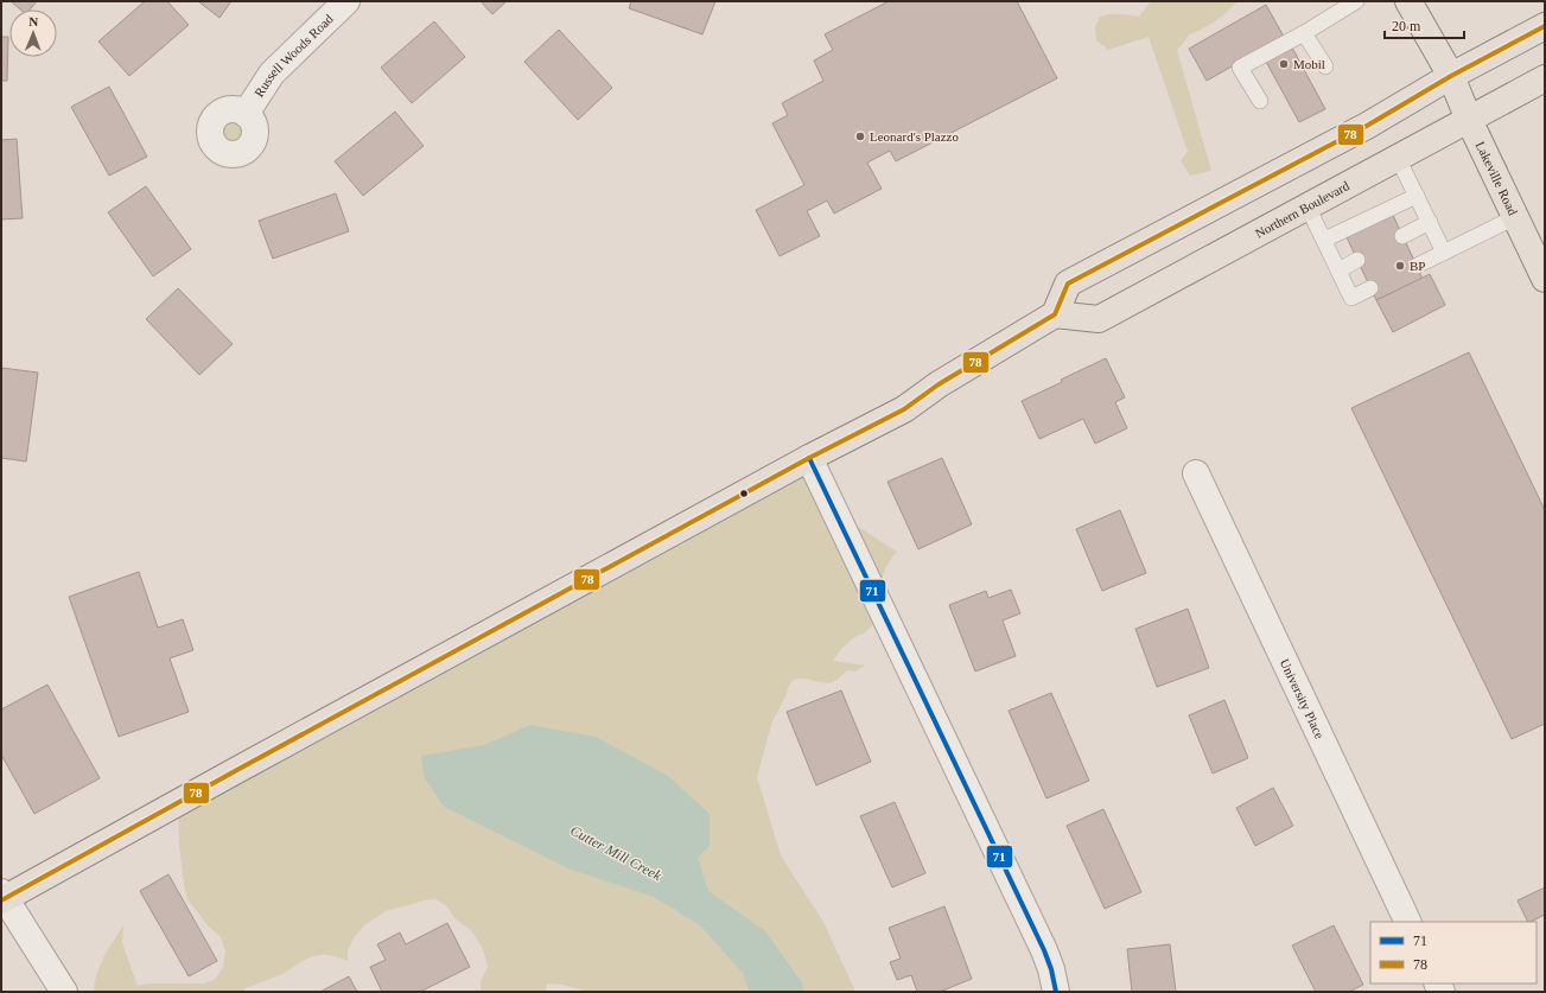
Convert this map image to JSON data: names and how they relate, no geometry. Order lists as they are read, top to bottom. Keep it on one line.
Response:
{"streets":{"main road":["Lakeville Road","Northern Boulevard"],"street":["Russell Woods Road","University Place"]},"crossings":[["Lakeville Road","Northern Boulevard"]],"water":["Cutter Mill Creek"],"places":["Mobil","Leonard's Plazzo","BP"],"lines":["transit line 78","transit line 71"],"legend":["71","78"],"scale_bar":"20 m","north":"top"}
